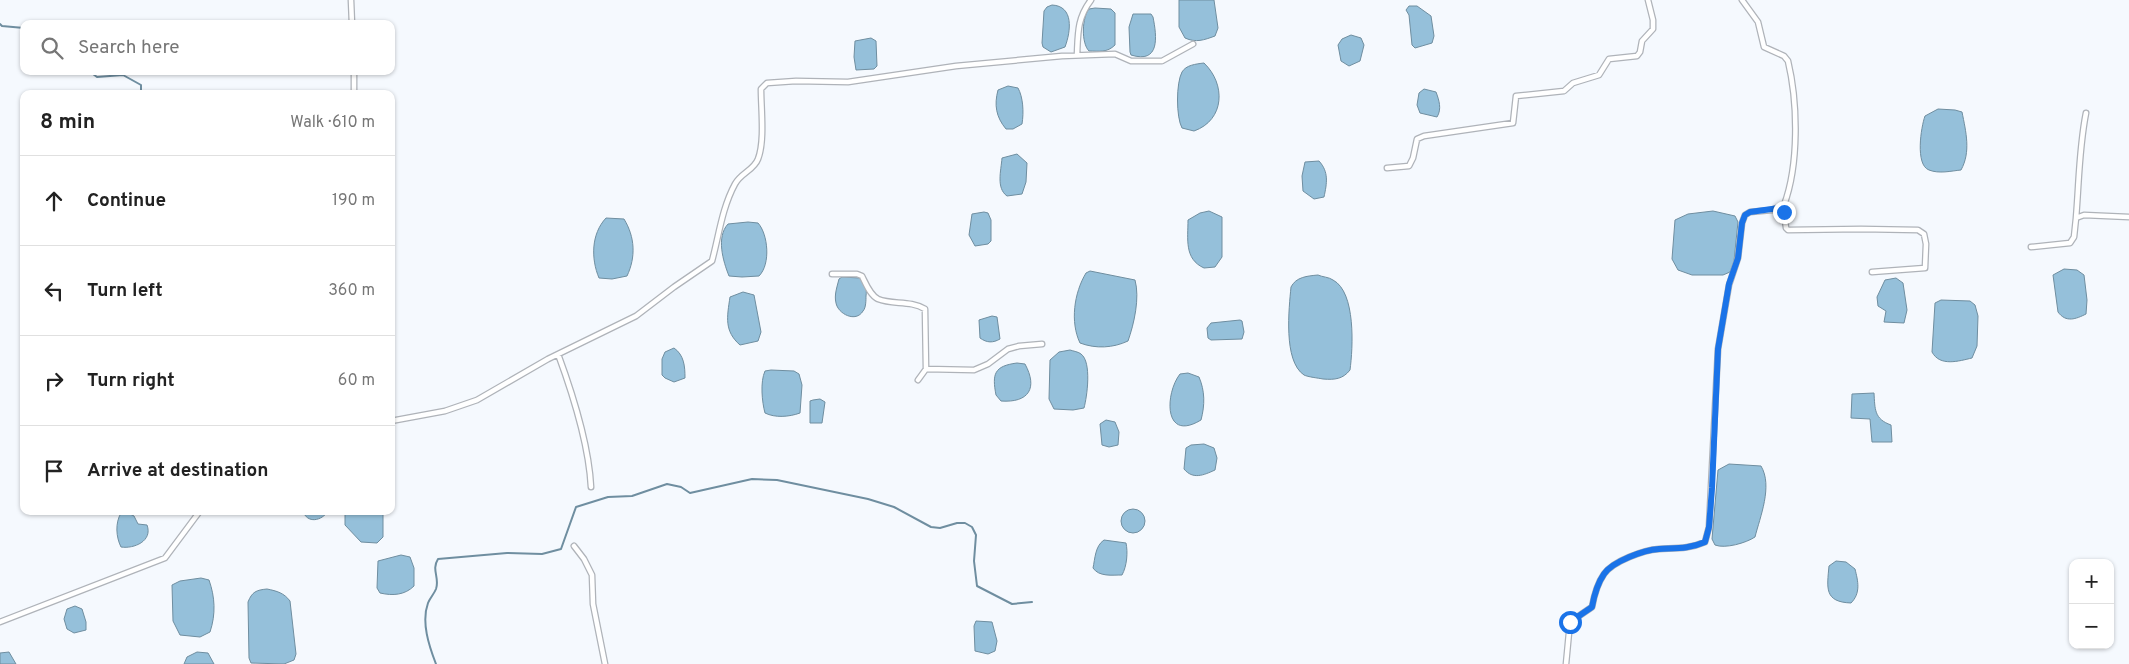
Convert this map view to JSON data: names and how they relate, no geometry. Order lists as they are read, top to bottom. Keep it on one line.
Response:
{"page":{"search":"Search here","heading":["8 min","Walk · 610 m"],"list":[["Continue","190 m"],["Turn left","360 m"],["Turn right","60 m"],"Arrive at destination"],"map_buttons":["+","−"]}}
